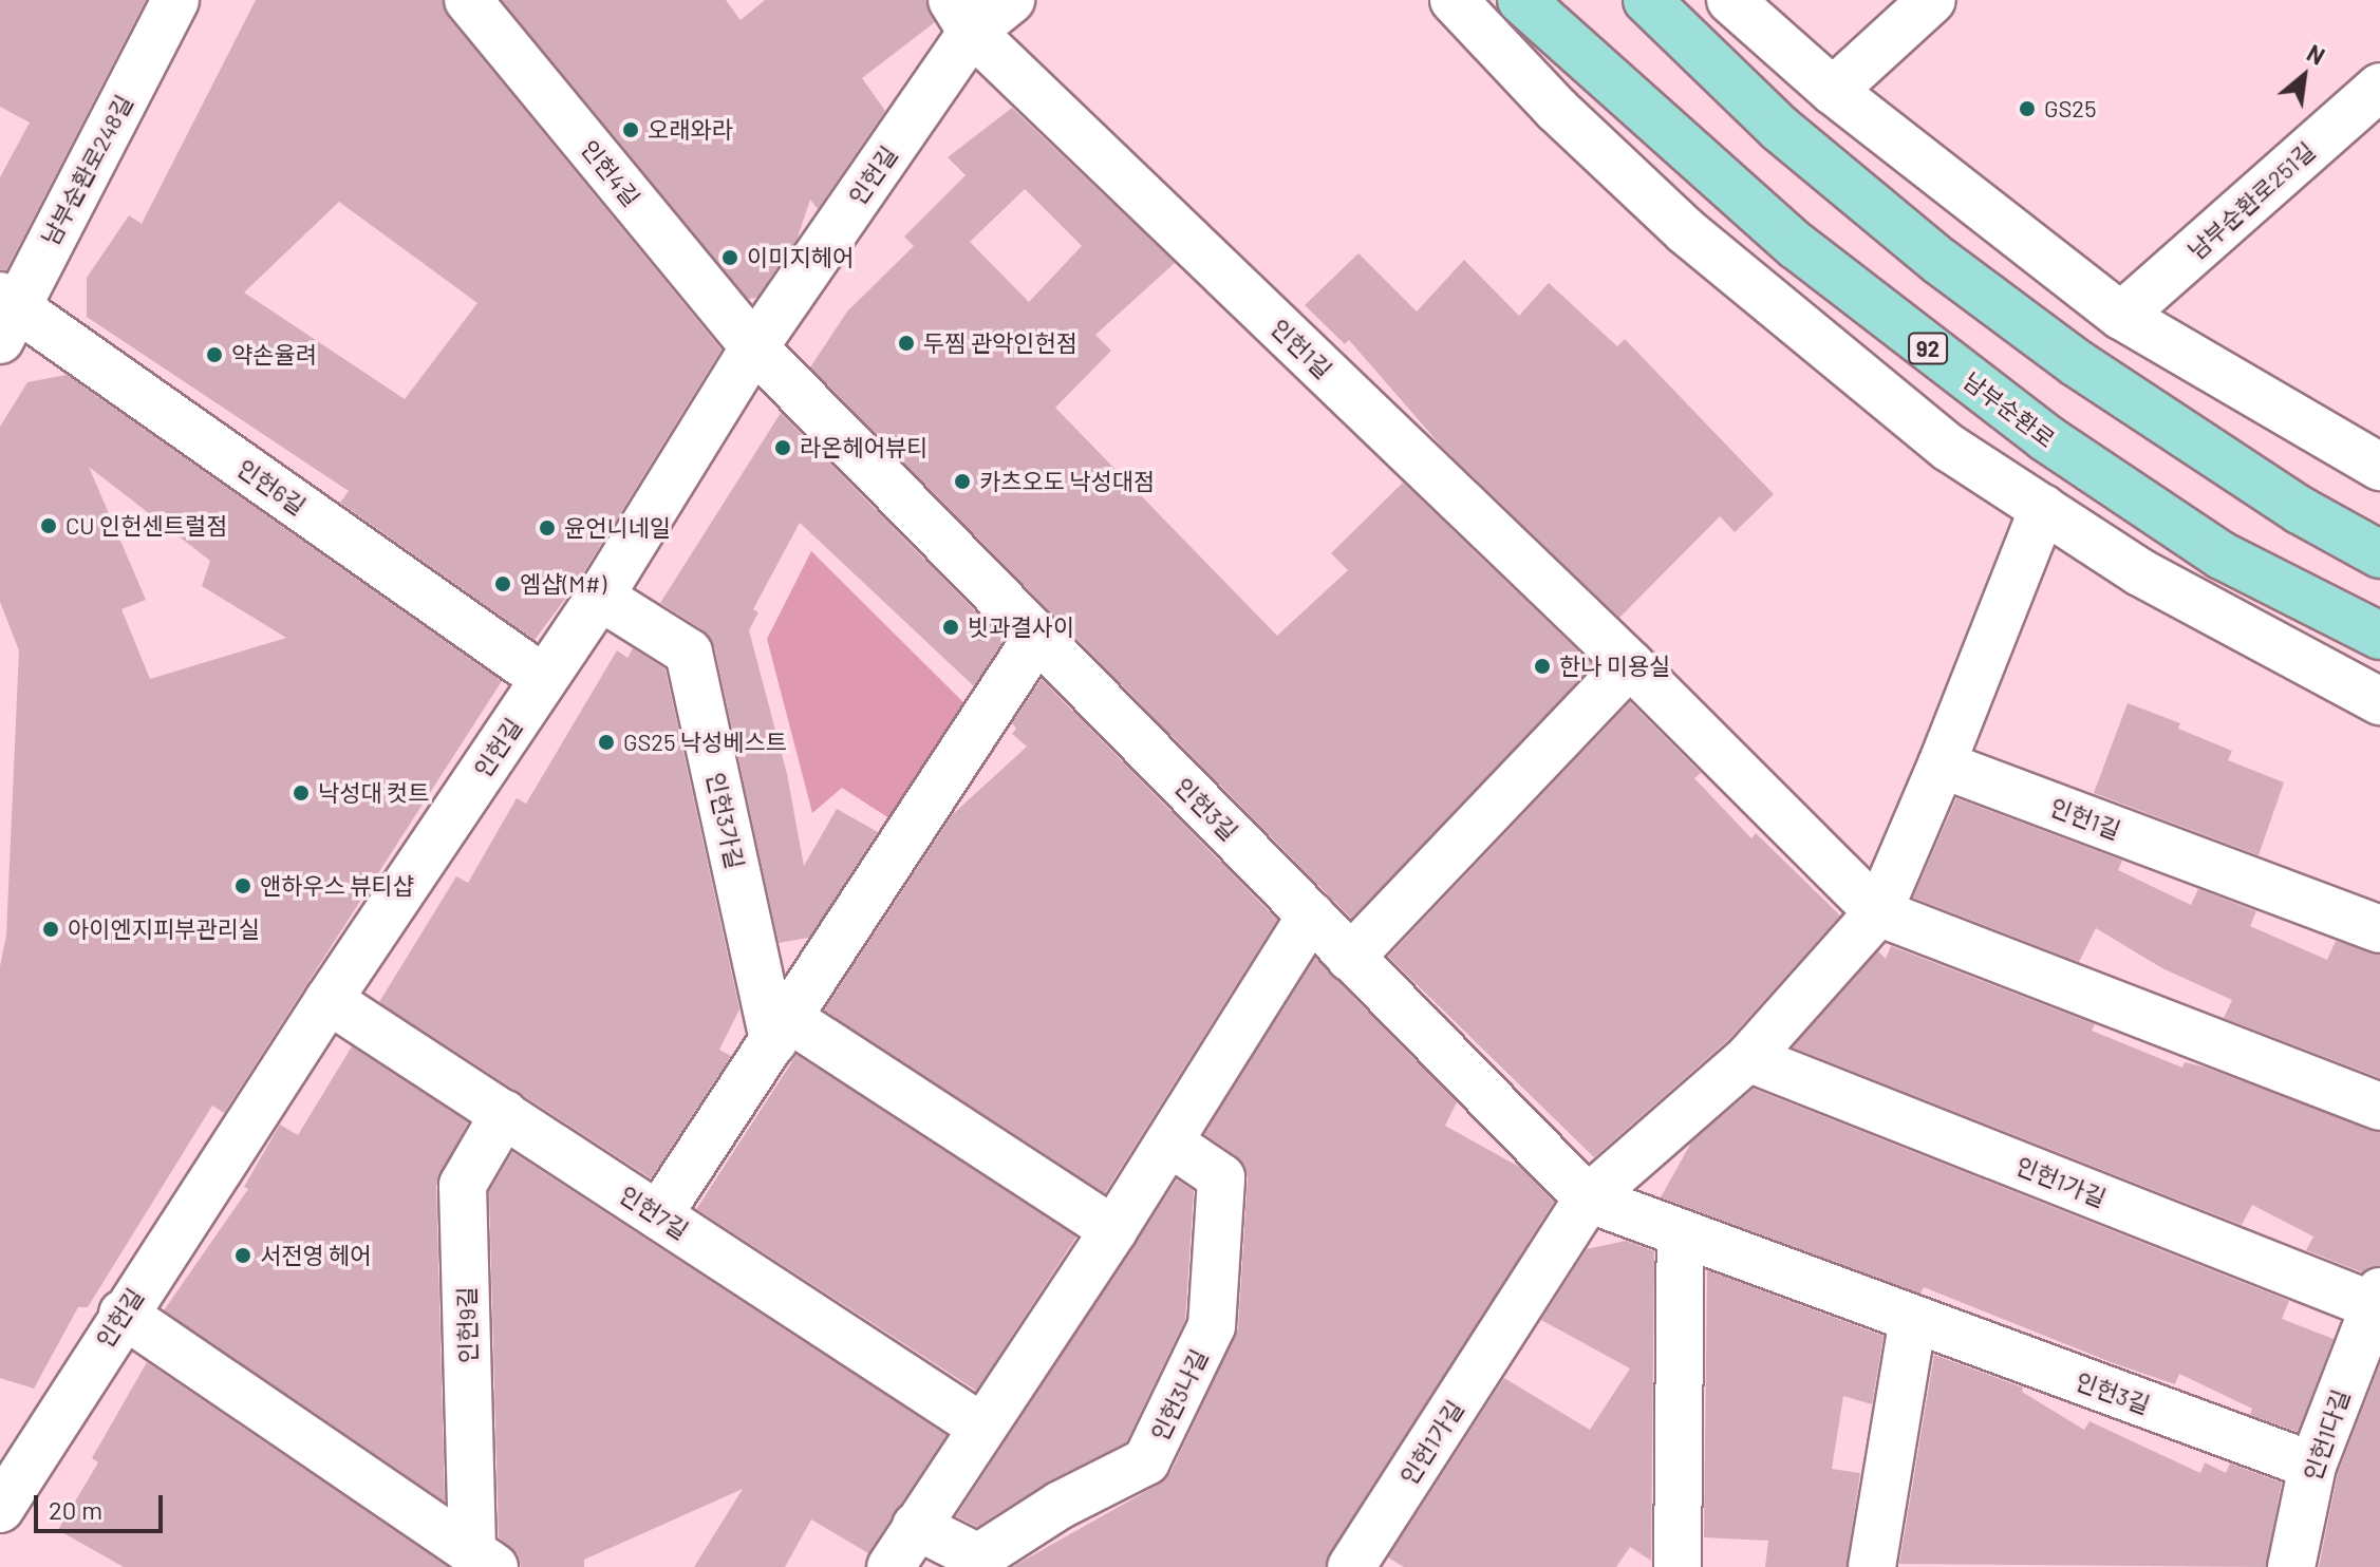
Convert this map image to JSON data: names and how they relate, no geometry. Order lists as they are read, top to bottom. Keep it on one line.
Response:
{"streets":{"main road":["92","남부순환로"],"street":["남부순환로248길","인헌4길","인헌길","남부순환로251길","인헌1길","인헌6길","인헌3길","인헌3가길","인헌1가길","인헌7길","인헌9길","인헌3나길","인헌1다길"]},"crossings":[["남부순환로248길","인헌6길"],["인헌4길","인헌길"],["인헌4길","인헌3길"],["인헌길","인헌1길"],["인헌길","인헌6길"],["인헌길","인헌3길"],["인헌길","인헌3가길"],["인헌길","인헌7길"],["인헌길","인헌9길"],["인헌1길","인헌1가길"],["인헌3길","인헌1가길"],["인헌3길","인헌1다길"],["인헌1가길","인헌1다길"],["인헌7길","인헌9길"]],"places":["GS25","오래와라","이미지헤어","두찜 관악인헌점","약손율려","라온헤어뷰티","카츠오도 낙성대점","CU 인헌센트럴점","윤언니네일","엠샵(M#)","빗과결사이","한나 미용실","GS25 낙성베스트","낙성대 컷트","앤하우스 뷰티샵","아이엔지피부관리실","서전영 헤어"],"scale_bar":"20 m","north":"top right"}
